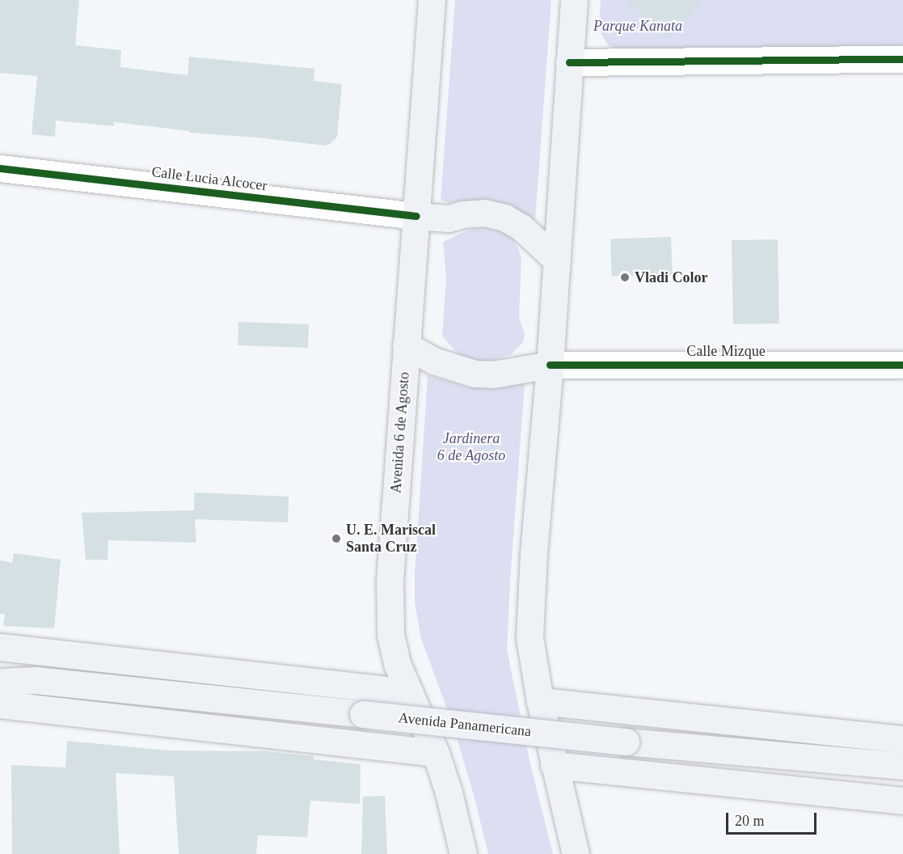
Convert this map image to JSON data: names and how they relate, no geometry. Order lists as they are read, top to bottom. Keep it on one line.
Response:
{"streets":{"main road":["Avenida 6 de Agosto","Avenida Panamericana"],"street":["Calle Lucia Alcocer","Calle Mizque"]},"crossings":[["Calle Lucia Alcocer","Calle Mizque"],["Calle Lucia Alcocer","Avenida 6 de Agosto"],["Calle Mizque","Avenida 6 de Agosto"]],"parks":["Parque Kanata","Jardinera 6 de Agosto"],"places":["Vladi Color","U. E. Mariscal Santa Cruz"],"scale_bar":"20 m"}
